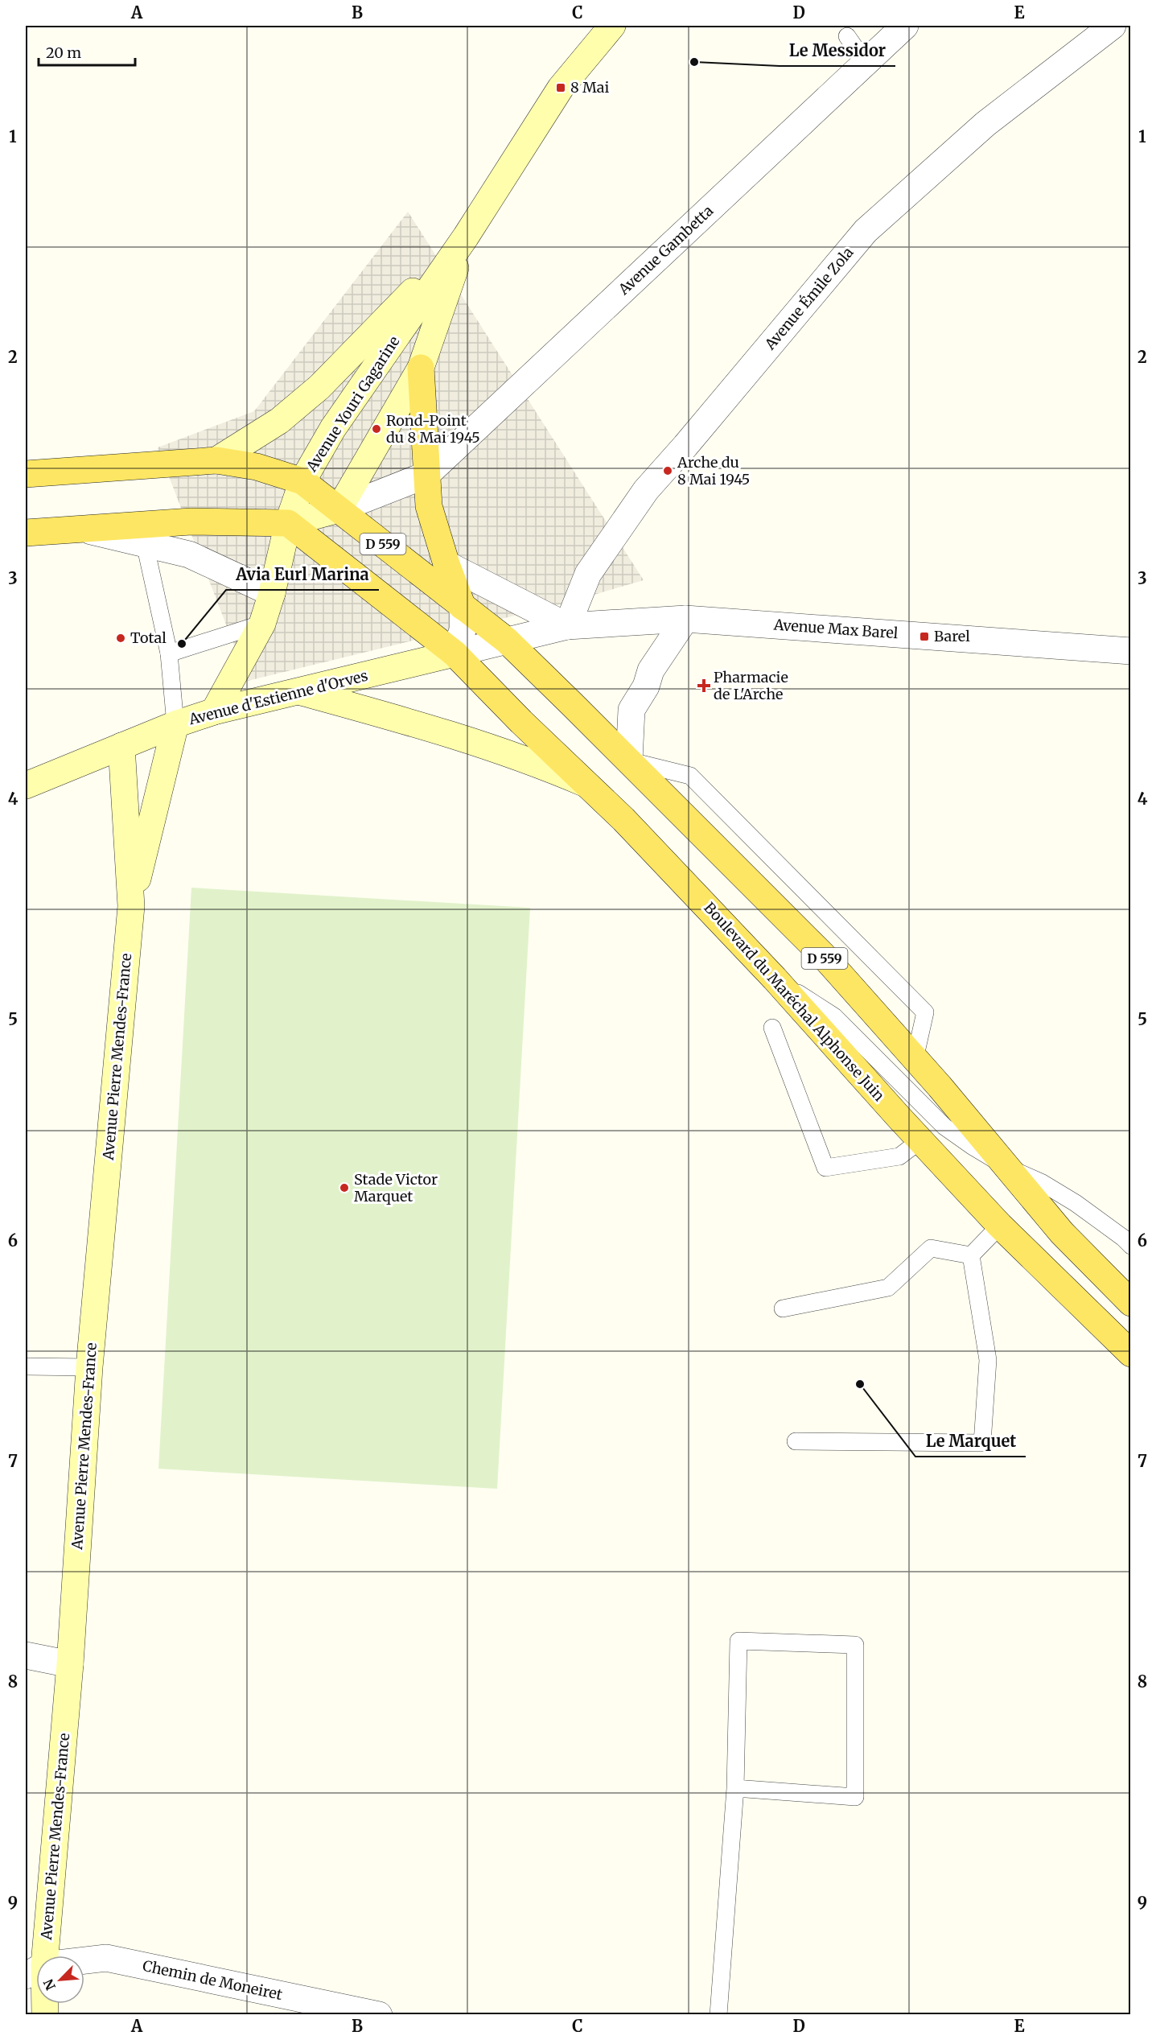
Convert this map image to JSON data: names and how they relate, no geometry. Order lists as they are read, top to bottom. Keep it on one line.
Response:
{"streets":{"main road":["D 559","Boulevard du Maréchal Alphonse Juin"],"street":["Avenue Gambetta","Avenue Émile Zola","Avenue Youri Gagarine","Avenue Max Barel","Avenue d'Estienne d'Orves","Avenue Pierre Mendes-France","Chemin de Moneiret"]},"crossings":[["Avenue Émile Zola","Avenue Max Barel"],["Avenue Youri Gagarine","D 559"],["D 559","Avenue Max Barel"],["D 559","Avenue d'Estienne d'Orves"],["D 559","Boulevard du Maréchal Alphonse Juin"],["Avenue Max Barel","Avenue d'Estienne d'Orves"],["Avenue Max Barel","Boulevard du Maréchal Alphonse Juin"],["Avenue d'Estienne d'Orves","Boulevard du Maréchal Alphonse Juin"],["Avenue Pierre Mendes-France","Chemin de Moneiret"]],"places":{"other":["Le Messidor","Rond-Point du 8 Mai 1945","Arche du 8 Mai 1945","Total","Avia Eurl Marina","Stade Victor Marquet","Le Marquet"],"transit":["8 Mai","Barel"],"health":["Pharmacie de L'Arche"]},"scale_bar":"20 m","north":"bottom left","grid":{"columns":["A","B","C","D","E"],"rows":["1","2","3","4","5","6","7","8","9"]}}
